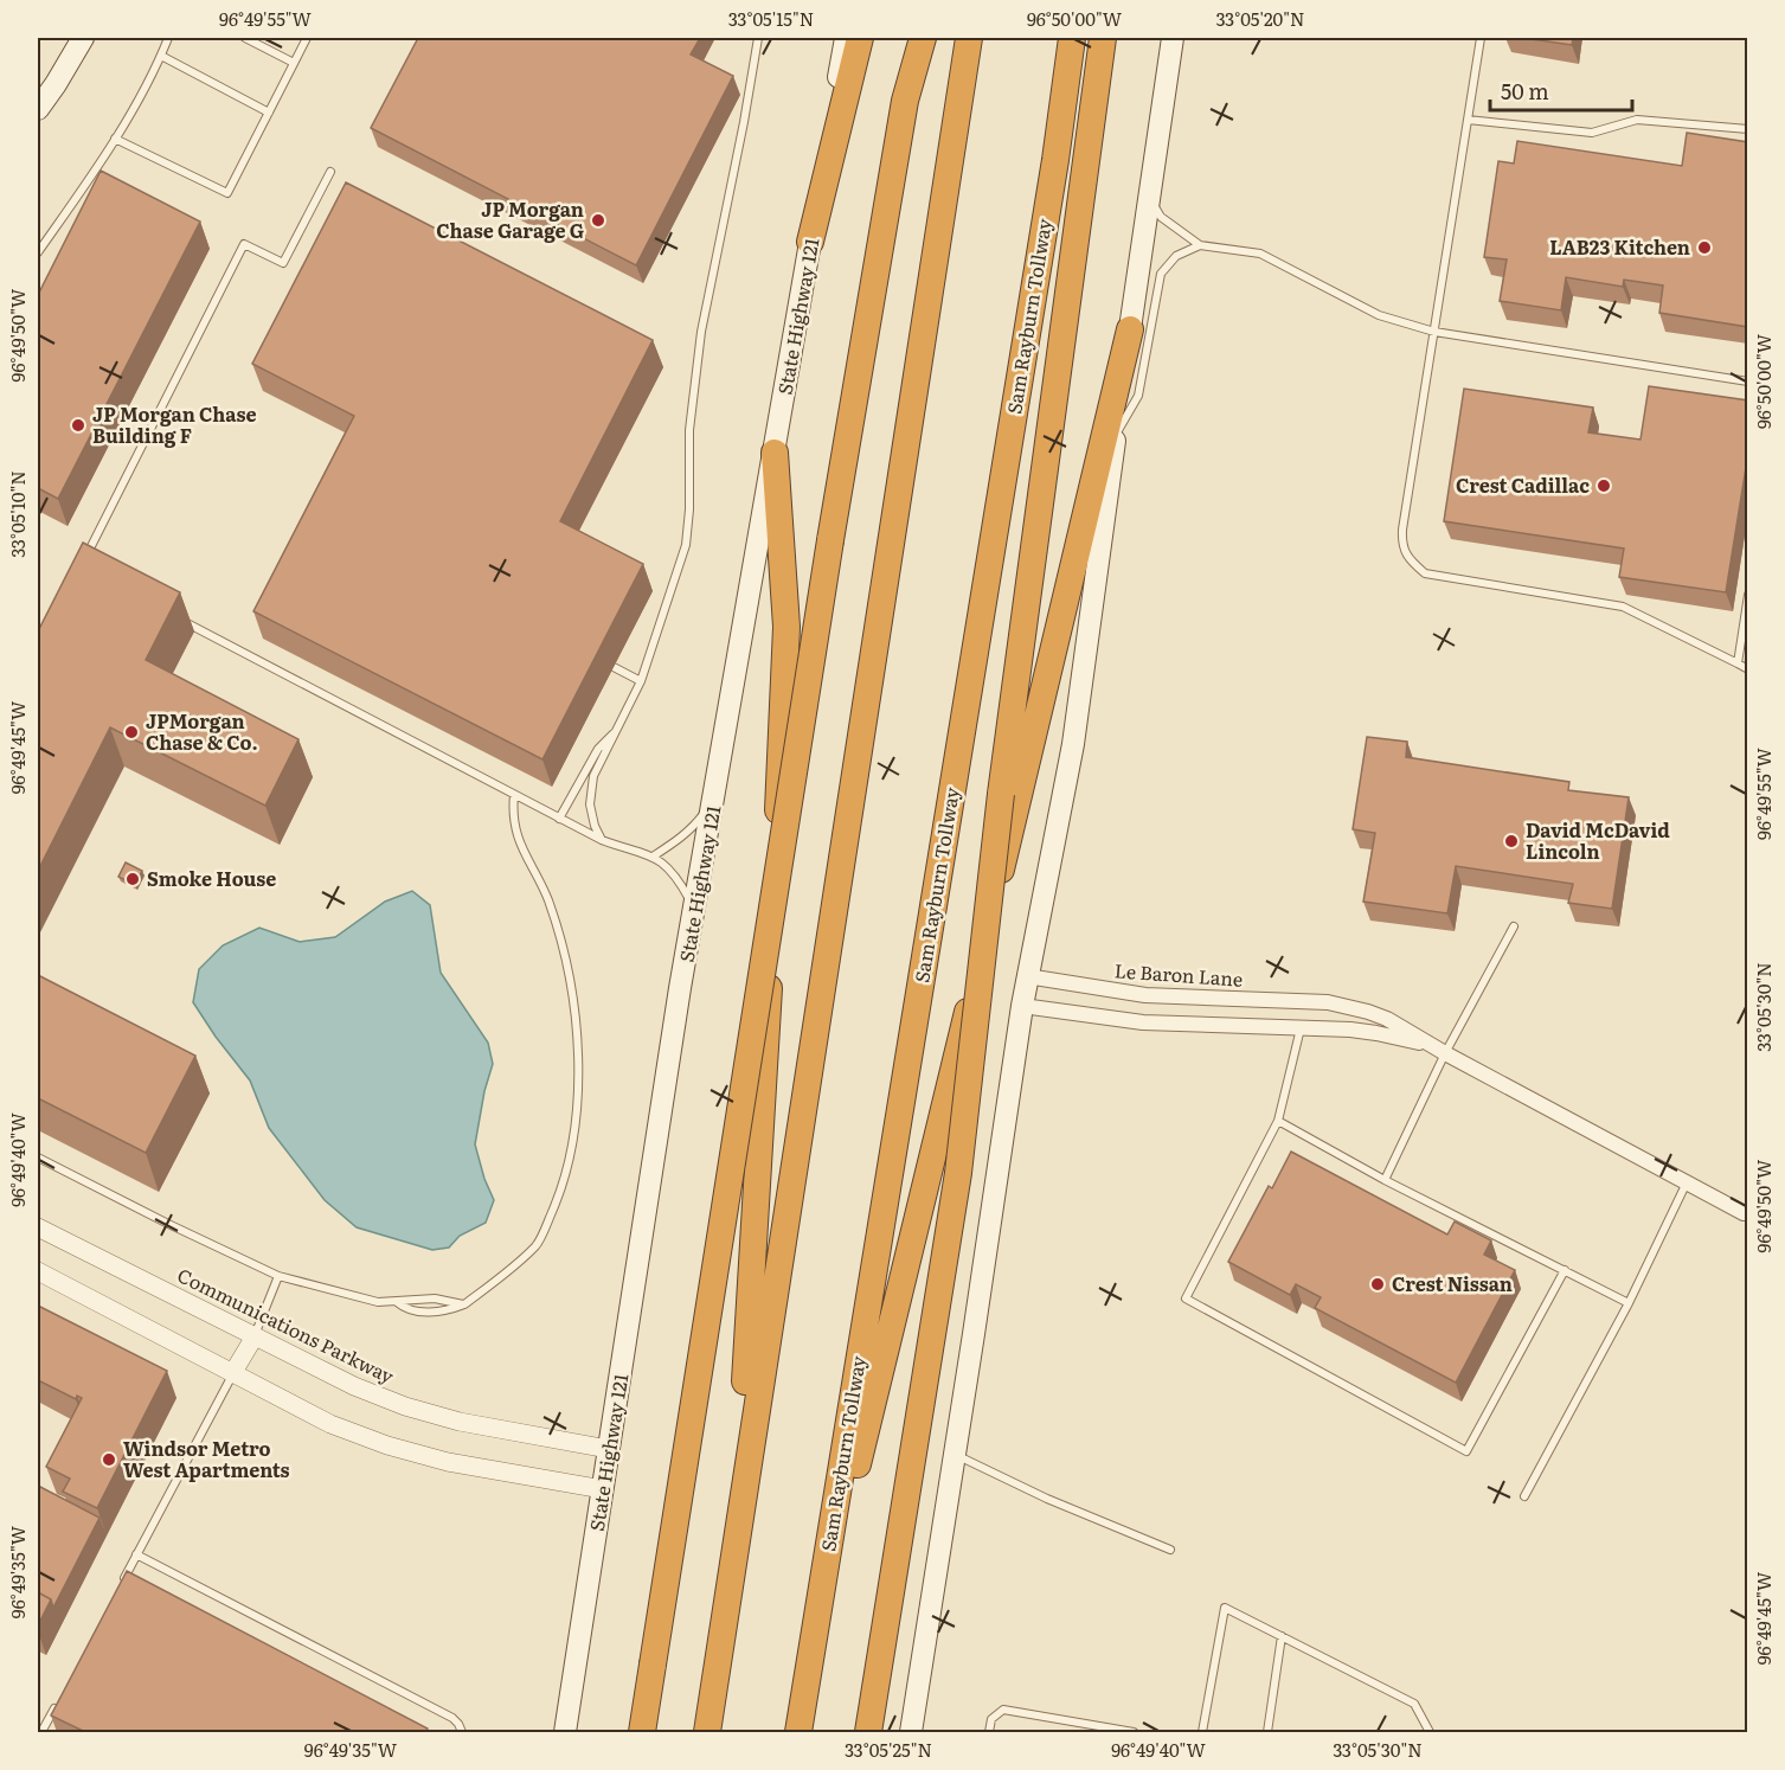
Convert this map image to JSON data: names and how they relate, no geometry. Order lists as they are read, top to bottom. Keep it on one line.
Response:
{"streets":{"highway":["Sam Rayburn Tollway"],"main road":["State Highway 121"],"street":["Le Baron Lane","Communications Parkway"]},"crossings":[["State Highway 121","Communications Parkway"]],"places":["JP Morgan Chase Garage G","LAB23 Kitchen","JP Morgan Chase Building F","Crest Cadillac","JPMorgan Chase & Co.","David McDavid Lincoln","Smoke House","Crest Nissan","Windsor Metro West Apartments"],"scale_bar":"50 m","coordinates":["96°49'55\"W","33°05'15\"N","96°50'00\"W","33°05'20\"N","96°49'50\"W","33°05'10\"N","96°49'45\"W","33°05'30\"N","96°49'40\"W","96°49'35\"W","33°05'25\"N"]}
